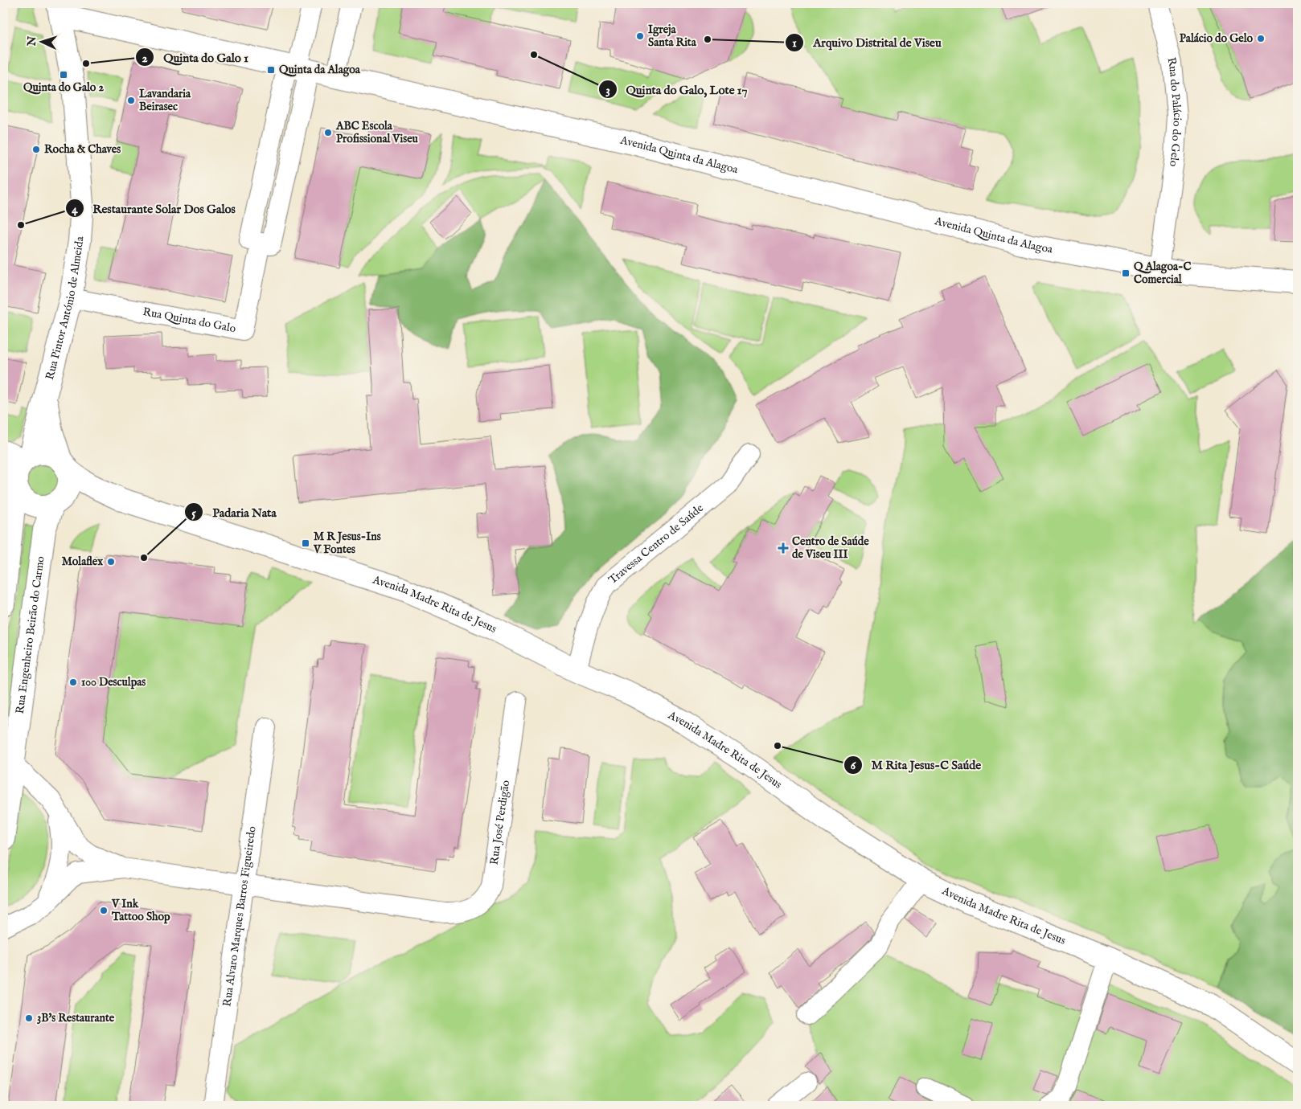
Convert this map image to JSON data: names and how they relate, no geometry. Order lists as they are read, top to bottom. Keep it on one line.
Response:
{"streets":{"street":["Rua do Palácio do Gelo","Avenida Quinta da Alagoa","Rua Pintor António de Almeida","Rua Quinta do Galo","Travessa Centro de Saúde","Avenida Madre Rita de Jesus","Rua Engenheiro Beirão do Carmo","Rua José Perdigão","Rua Alvaro Marques Barros Figueiredo"]},"crossings":[["Rua do Palácio do Gelo","Avenida Quinta da Alagoa"],["Avenida Quinta da Alagoa","Rua Pintor António de Almeida"],["Avenida Quinta da Alagoa","Rua Quinta do Galo"],["Rua Pintor António de Almeida","Rua Quinta do Galo"],["Rua Pintor António de Almeida","Avenida Madre Rita de Jesus"],["Rua Pintor António de Almeida","Rua Engenheiro Beirão do Carmo"],["Travessa Centro de Saúde","Avenida Madre Rita de Jesus"],["Avenida Madre Rita de Jesus","Rua Engenheiro Beirão do Carmo"],["Rua José Perdigão","Rua Alvaro Marques Barros Figueiredo"]],"places":{"other":["Igreja Santa Rita","Palácio do Gelo","Arquivo Distrital de Viseu","Quinta do Galo, Lote 17","Quinta do Galo 1","Lavandaria Beirasec","ABC Escola Profissional Viseu","Rocha & Chaves","Restaurante Solar Dos Galos","Padaria Nata","Molaflex","100 Desculpas","M Rita Jesus-C Saúde","V Ink Tattoo Shop","3B's Restaurante"],"transit":["Quinta da Alagoa","Quinta do Galo 2","Q Alagoa-C Comercial","M R Jesus-Ins V Fontes"],"health":["Centro de Saúde de Viseu III"]},"north":"left"}
